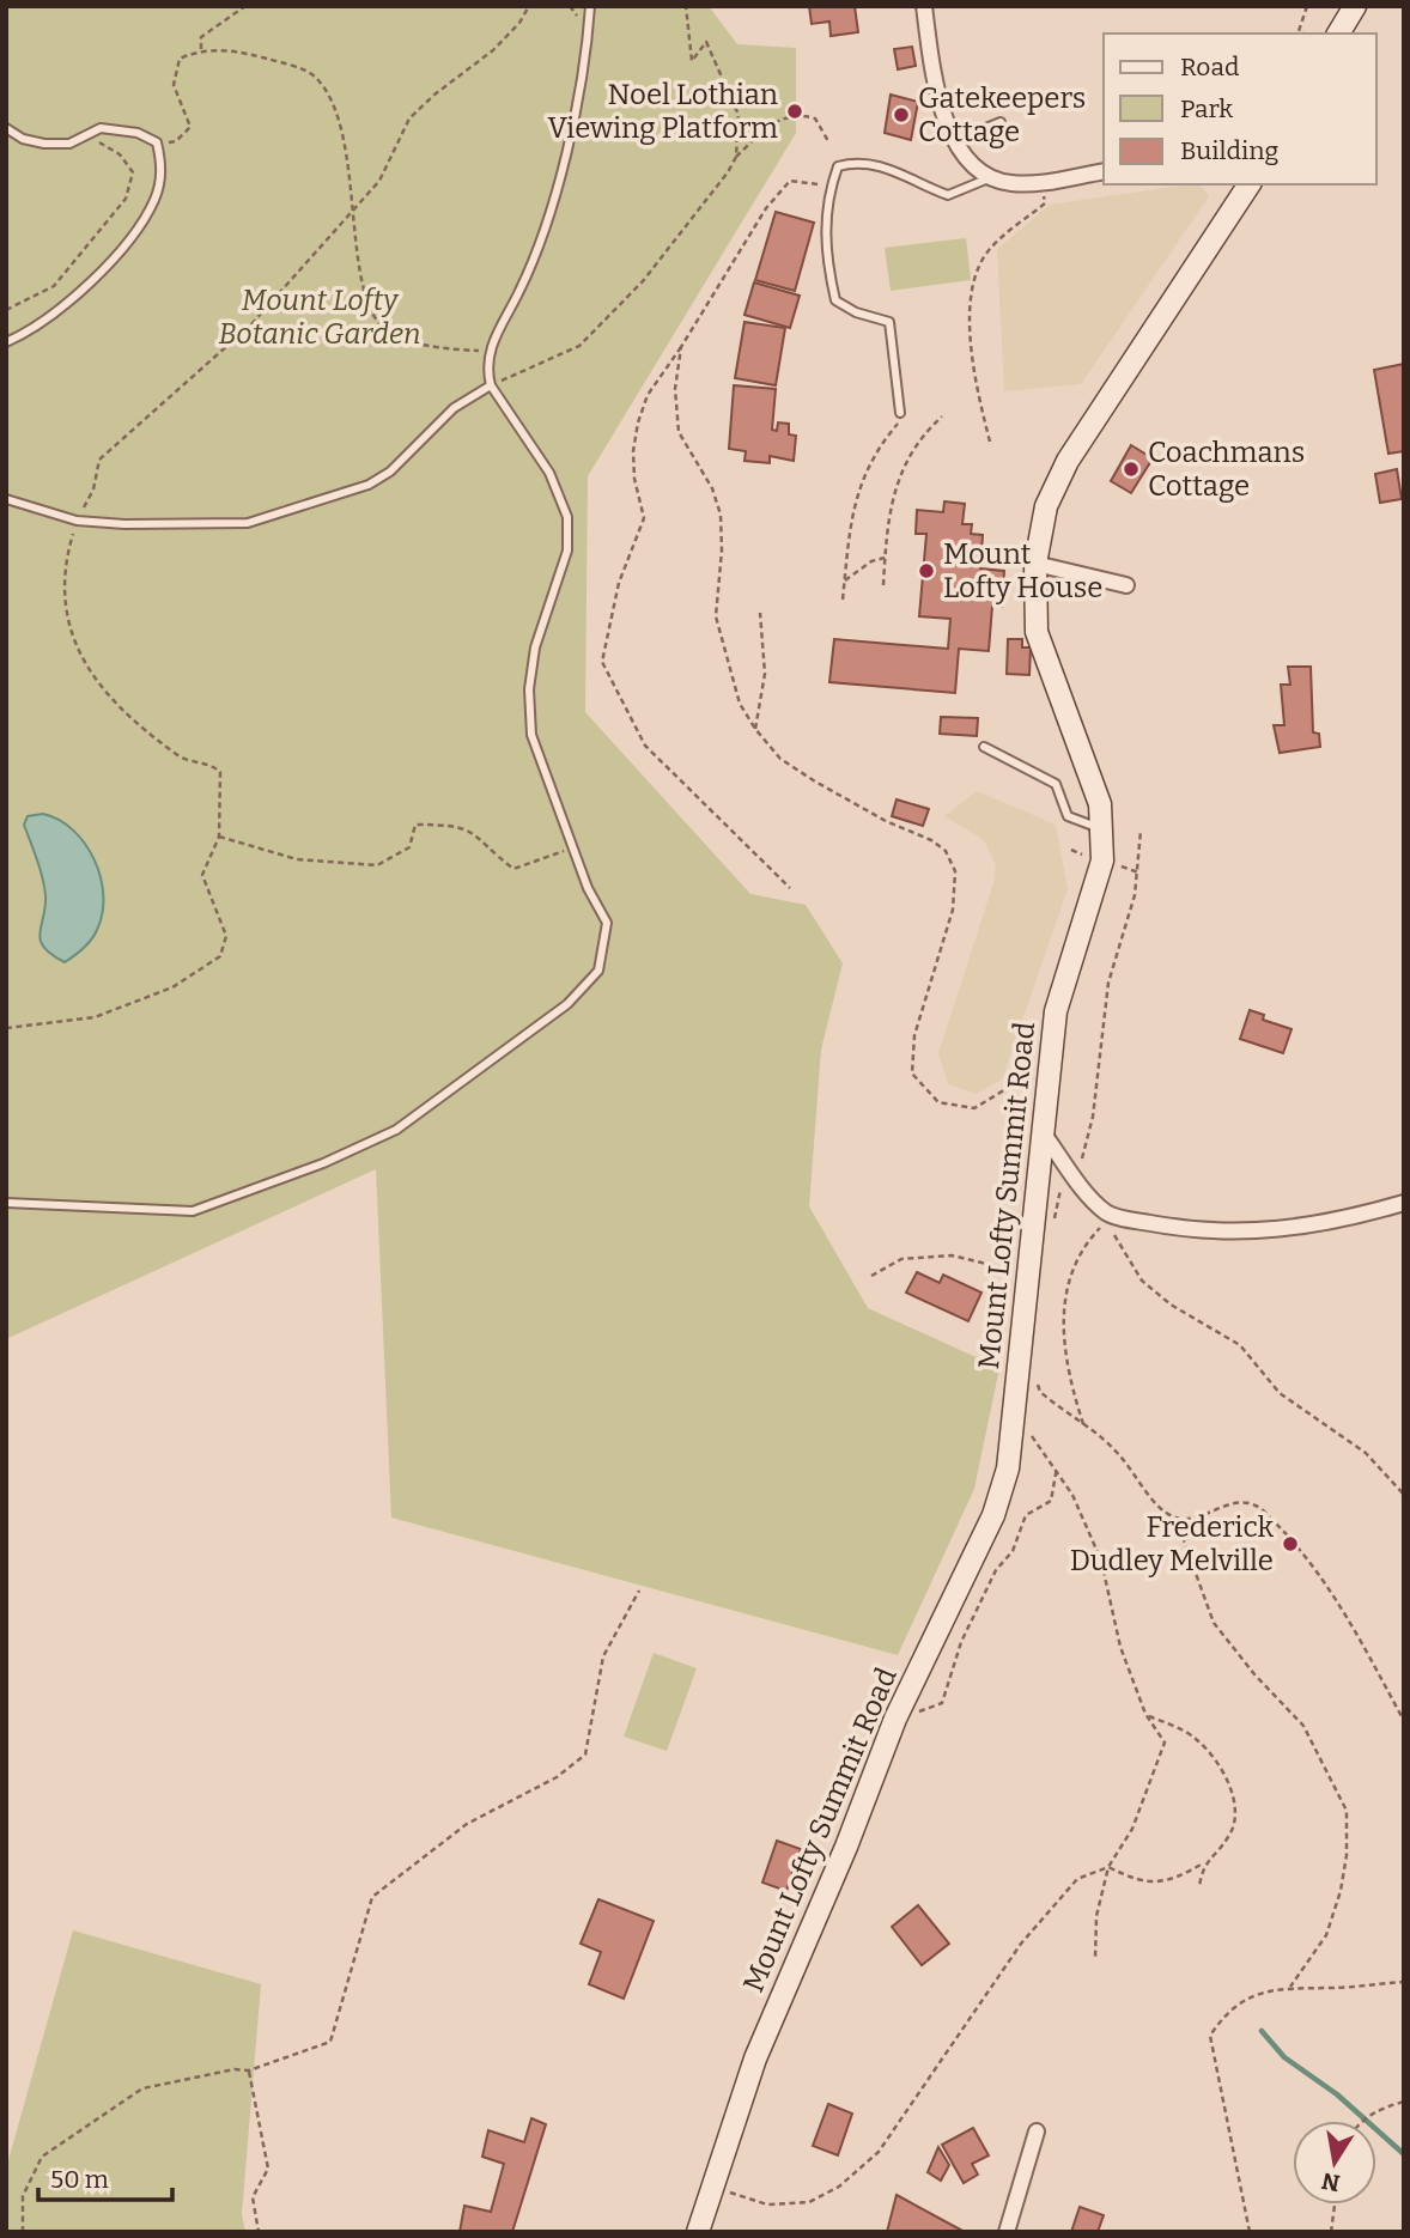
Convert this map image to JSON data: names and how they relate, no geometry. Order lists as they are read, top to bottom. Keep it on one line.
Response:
{"streets":{"main road":["Mount Lofty Summit Road"]},"parks":["Mount Lofty Botanic Garden"],"places":["Noel Lothian Viewing Platform","Gatekeepers Cottage","Coachmans Cottage","Mount Lofty House","Frederick Dudley Melville"],"legend":["Road","Park","Building"],"scale_bar":"50 m","north":"bottom"}
